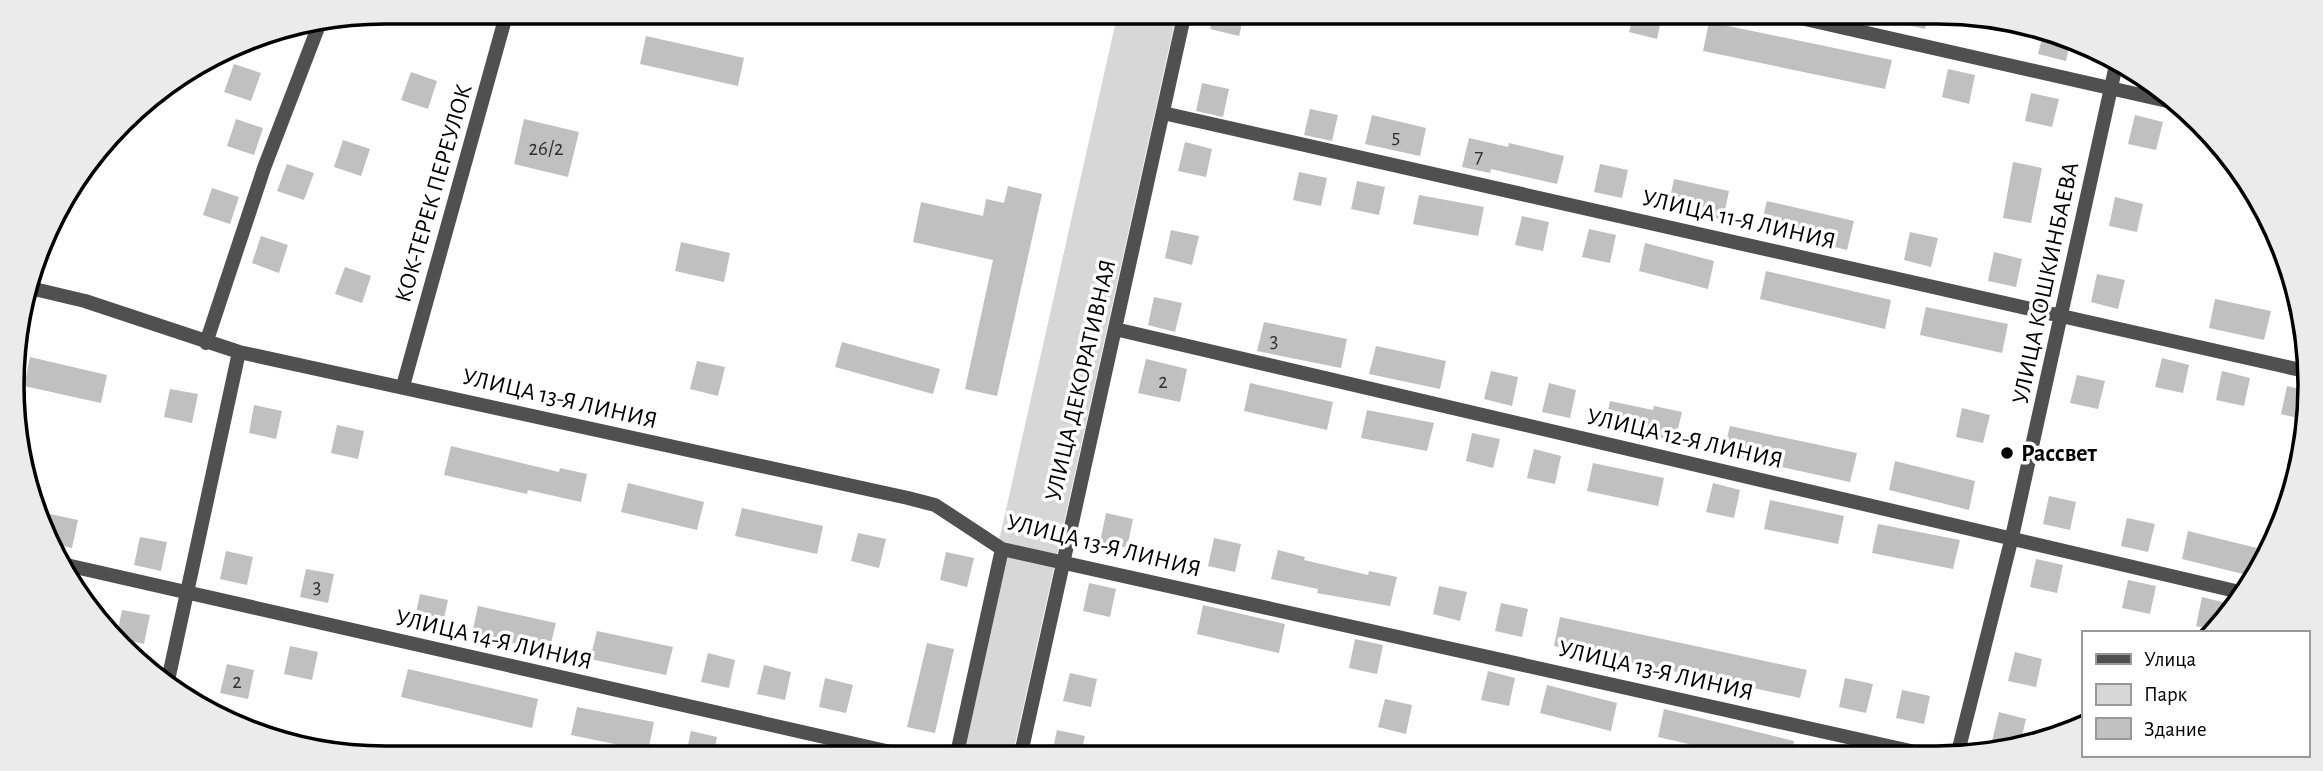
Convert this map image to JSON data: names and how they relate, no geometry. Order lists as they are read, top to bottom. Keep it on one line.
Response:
{"streets":{"street":["КОК-ТЕРЕК ПЕРЕУЛОК","УЛИЦА 11-Я ЛИНИЯ","УЛИЦА КОШКИНБАЕВА","УЛИЦА ДЕКОРАТИВНАЯ","УЛИЦА 13-Я ЛИНИЯ","УЛИЦА 12-Я ЛИНИЯ","УЛИЦА 14-Я ЛИНИЯ"]},"crossings":[["КОК-ТЕРЕК ПЕРЕУЛОК","УЛИЦА 13-Я ЛИНИЯ"],["УЛИЦА 11-Я ЛИНИЯ","УЛИЦА КОШКИНБАЕВА"],["УЛИЦА 11-Я ЛИНИЯ","УЛИЦА ДЕКОРАТИВНАЯ"],["УЛИЦА КОШКИНБАЕВА","УЛИЦА 12-Я ЛИНИЯ"],["УЛИЦА ДЕКОРАТИВНАЯ","УЛИЦА 13-Я ЛИНИЯ"],["УЛИЦА ДЕКОРАТИВНАЯ","УЛИЦА 12-Я ЛИНИЯ"]],"places":["Рассвет"],"house_numbers":["5","26/2","7","3","2","3","2"],"legend":["Улица","Парк","Здание"]}
